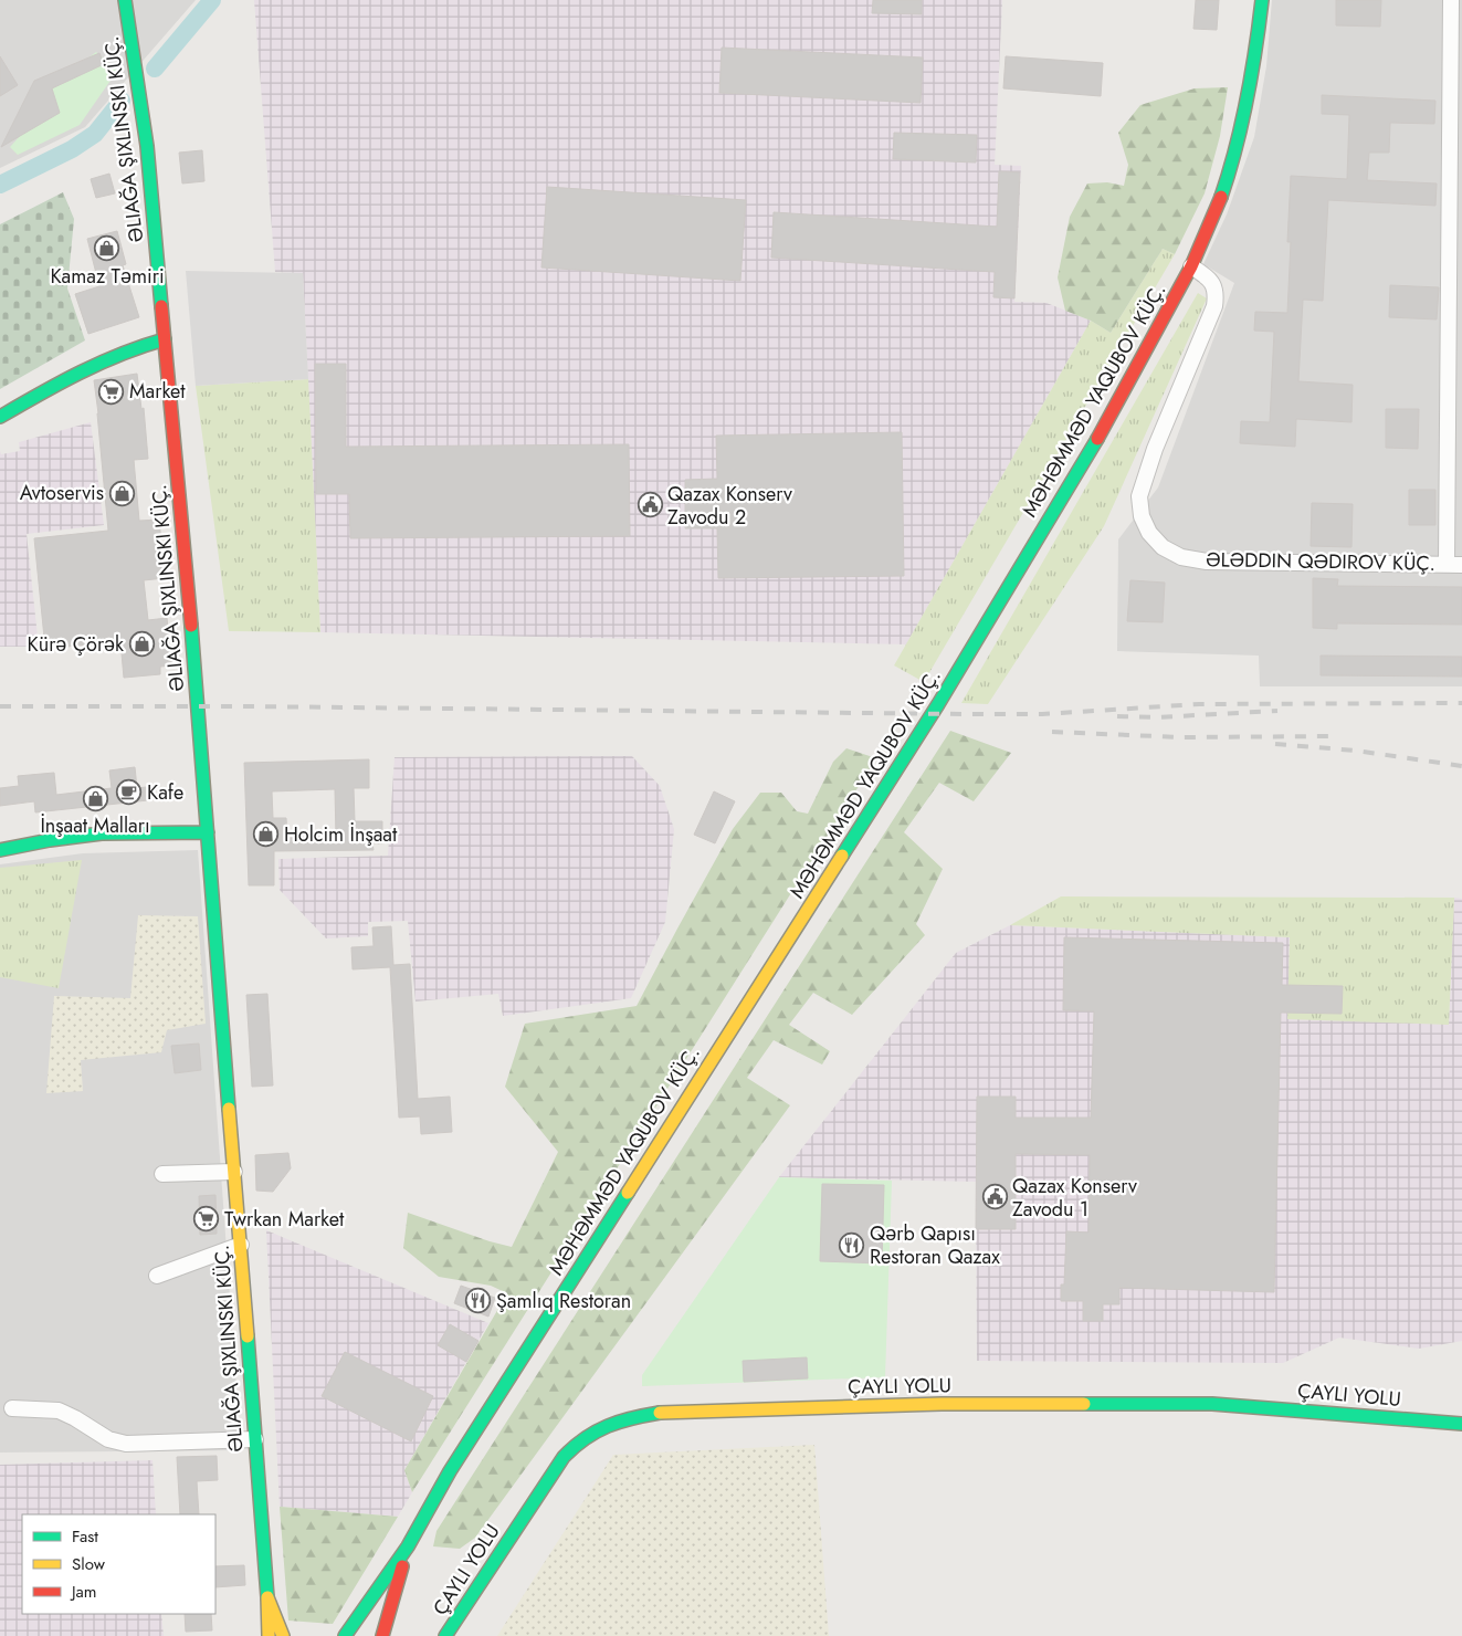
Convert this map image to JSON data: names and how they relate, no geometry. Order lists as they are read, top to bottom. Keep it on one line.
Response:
{"streets":{"main road":["MƏHƏMMƏD YAQUBOV KÜÇ."],"street":["ƏLƏDDIN QƏDIROV KÜÇ."]},"crossings":[["MƏHƏMMƏD YAQUBOV KÜÇ.","ƏLƏDDIN QƏDIROV KÜÇ."]],"places":{"shop":["Kamaz Təmiri","Avtoservis","Kürə Çörək","İnşaat Malları","Holcim İnşaat"],"supermarket":["Market","Twrkan Market"],"public building":["Qazax Konserv Zavodu 2","Qazax Konserv Zavodu 1"],"cafe":["Kafe"],"restaurant":["Qərb Qapısı Restoran Qazax","Şamlıq Restoran"]},"legend":["Fast","Slow","Jam"]}
